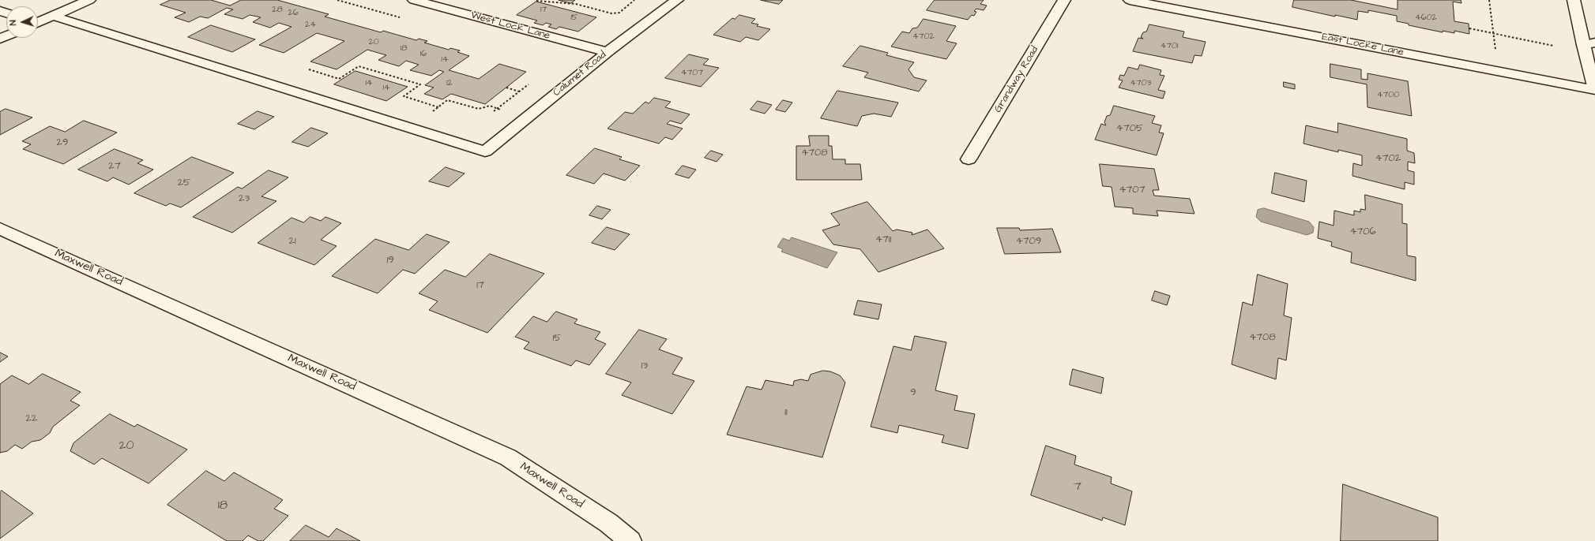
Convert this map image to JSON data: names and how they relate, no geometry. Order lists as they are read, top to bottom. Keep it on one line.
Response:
{"streets":{"street":["West Lock Lane","East Locke Lane","Calumet Road","Grandway Road","Maxwell Road"]},"crossings":[["West Lock Lane","Calumet Road"]],"house_numbers":["28","17","26","15","4602","24","4702","20","4701","18","16","14","4707","14","12","4703","14","4700","4705","29","4708","4702","27","25","4707","23","4706","4711","21","4709","19","17","4708","15","13","9","11","22","20","7","18"],"north":"left"}
